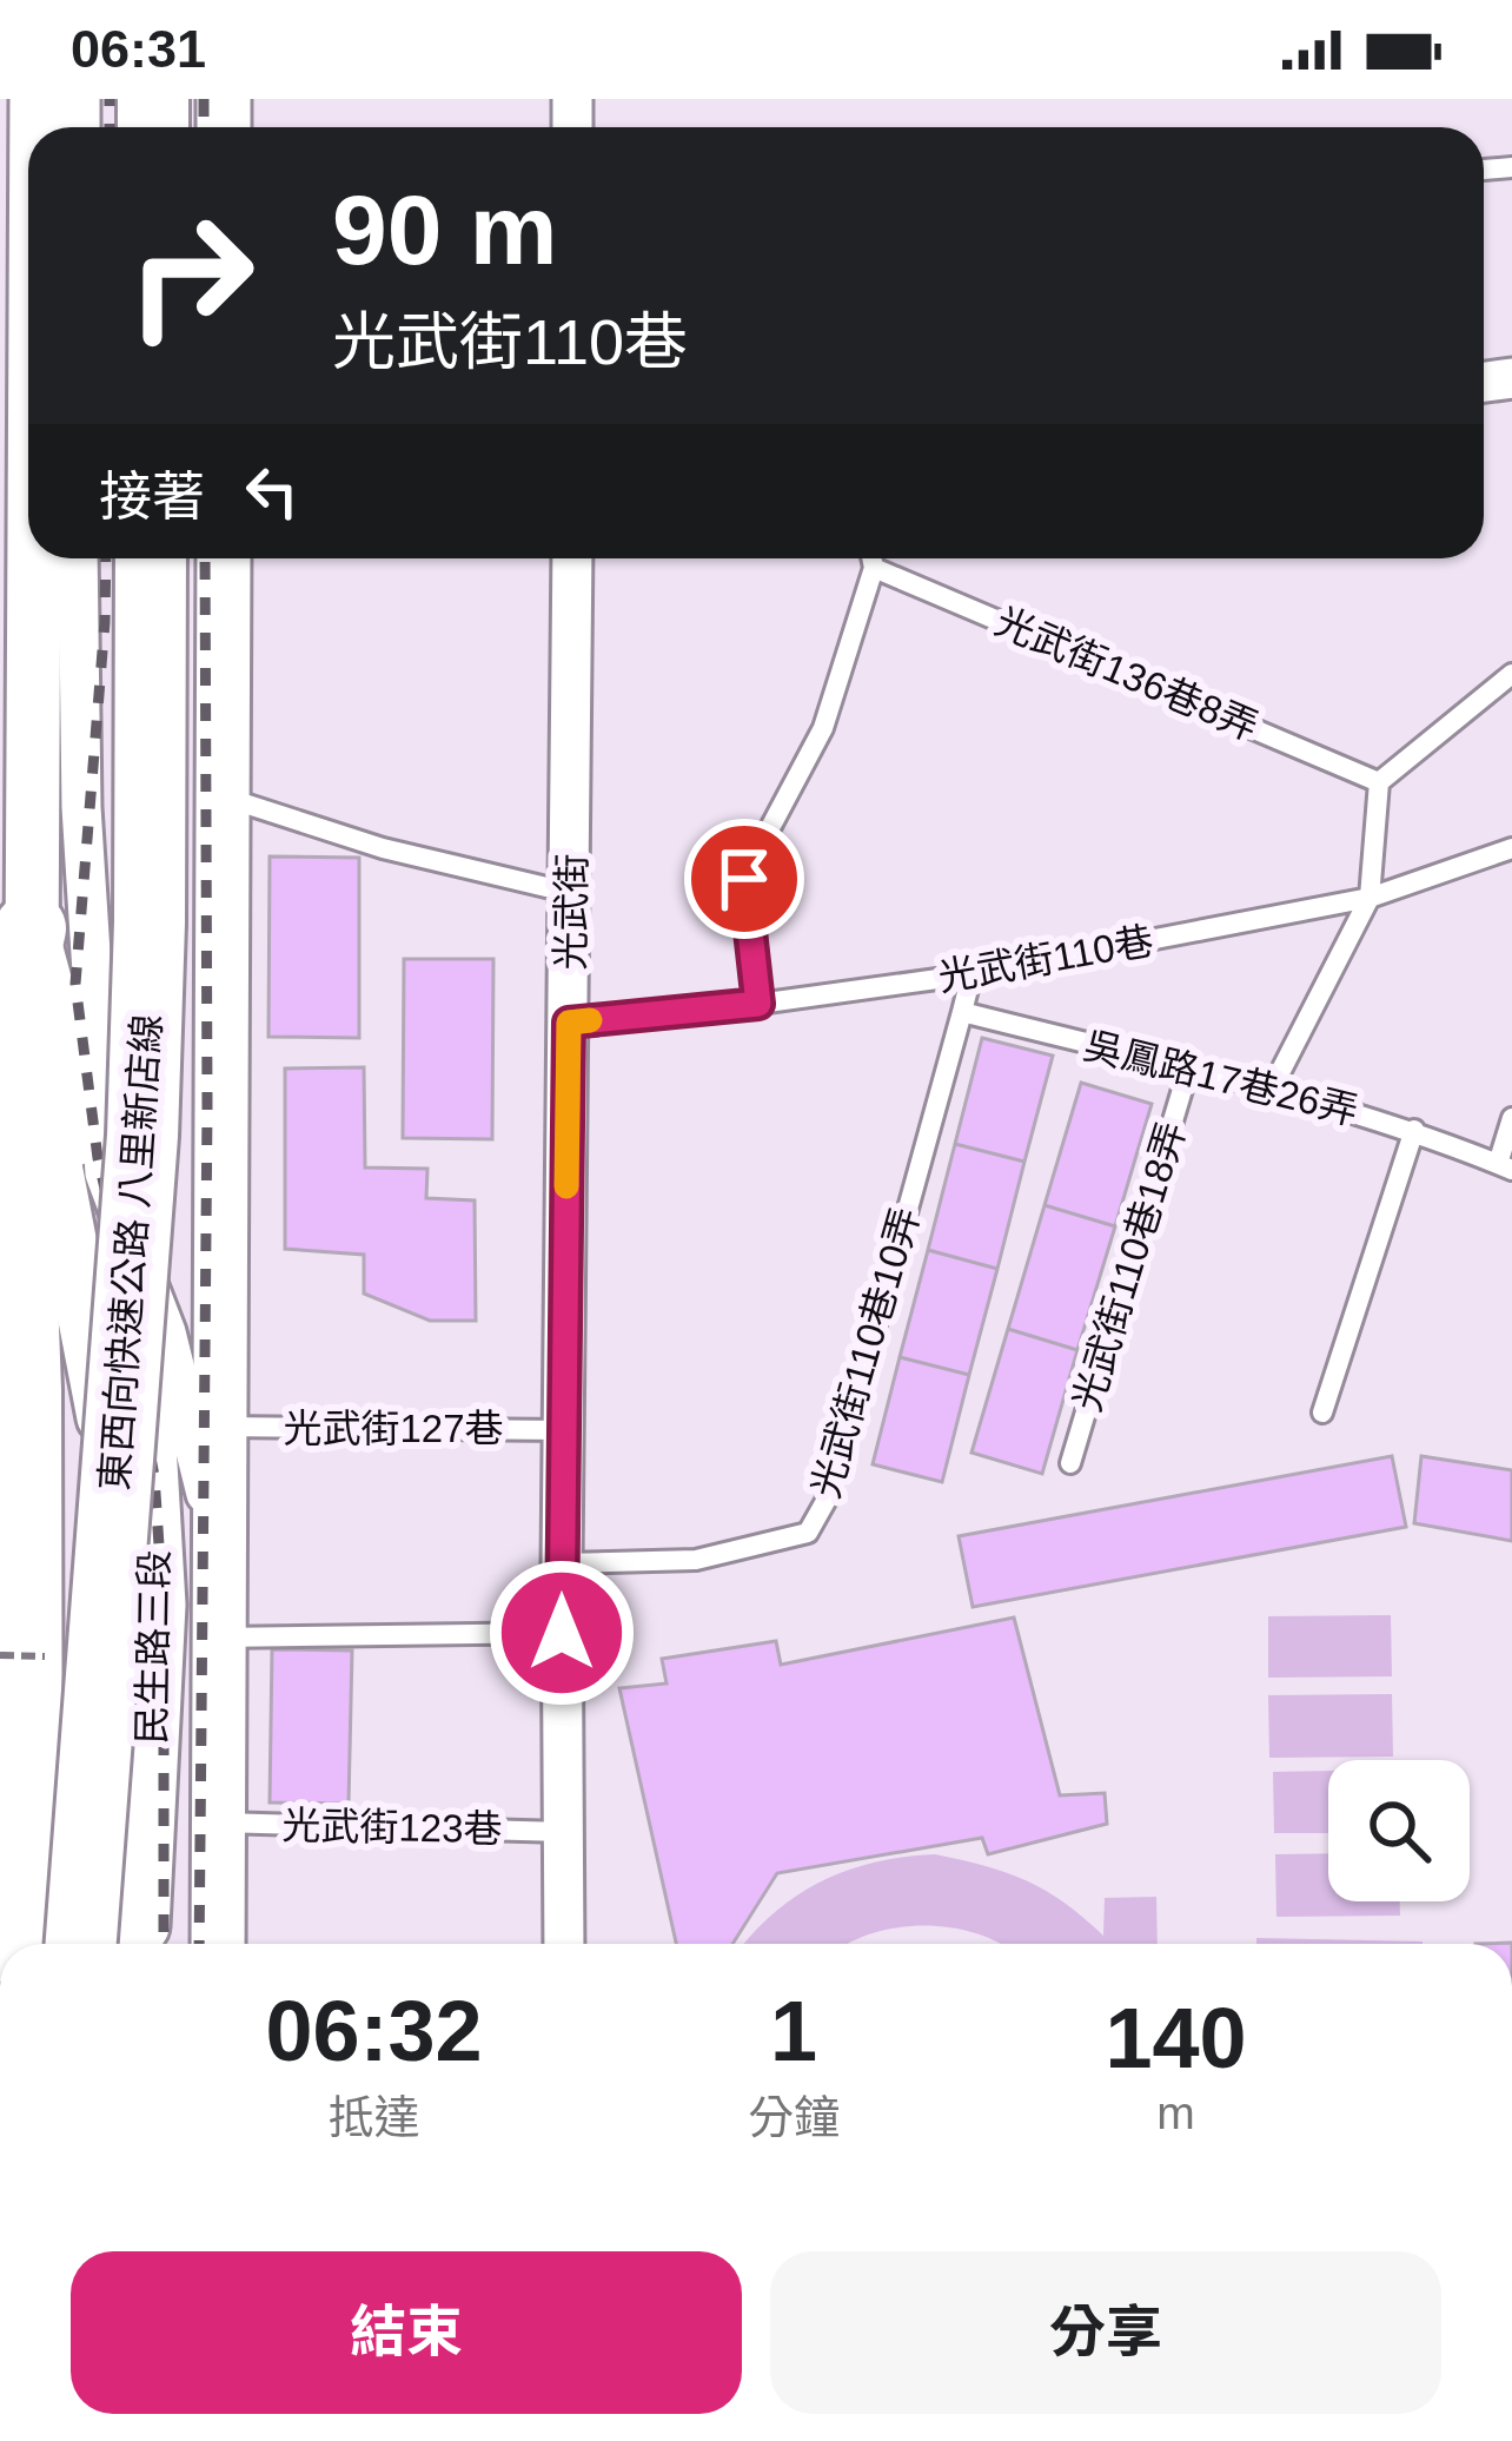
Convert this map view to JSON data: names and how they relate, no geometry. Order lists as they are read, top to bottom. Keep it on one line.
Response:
{"streets":{"highway":["東西向快速公路 八里新店線"],"main road":["民生路三段"],"street":["光武街"],"lane":["光武街136巷8弄","光武街110巷","吳鳳路17巷26弄","光武街110巷18弄","光武街110巷10弄","光武街127巷","光武街123巷"]},"crossings":[["光武街","光武街110巷"],["光武街","光武街110巷10弄"],["光武街","光武街127巷"],["光武街","光武街123巷"],["吳鳳路17巷26弄","光武街110巷18弄"],["吳鳳路17巷26弄","光武街110巷10弄"],["光武街127巷","民生路三段"],["民生路三段","光武街123巷"]],"page":{"status":"06:31","turn":["90 m","光武街110巷"],"then":"接著","eta":["06:32","抵達","1","分鐘","140","m"],"buttons":["結束","分享"]}}
